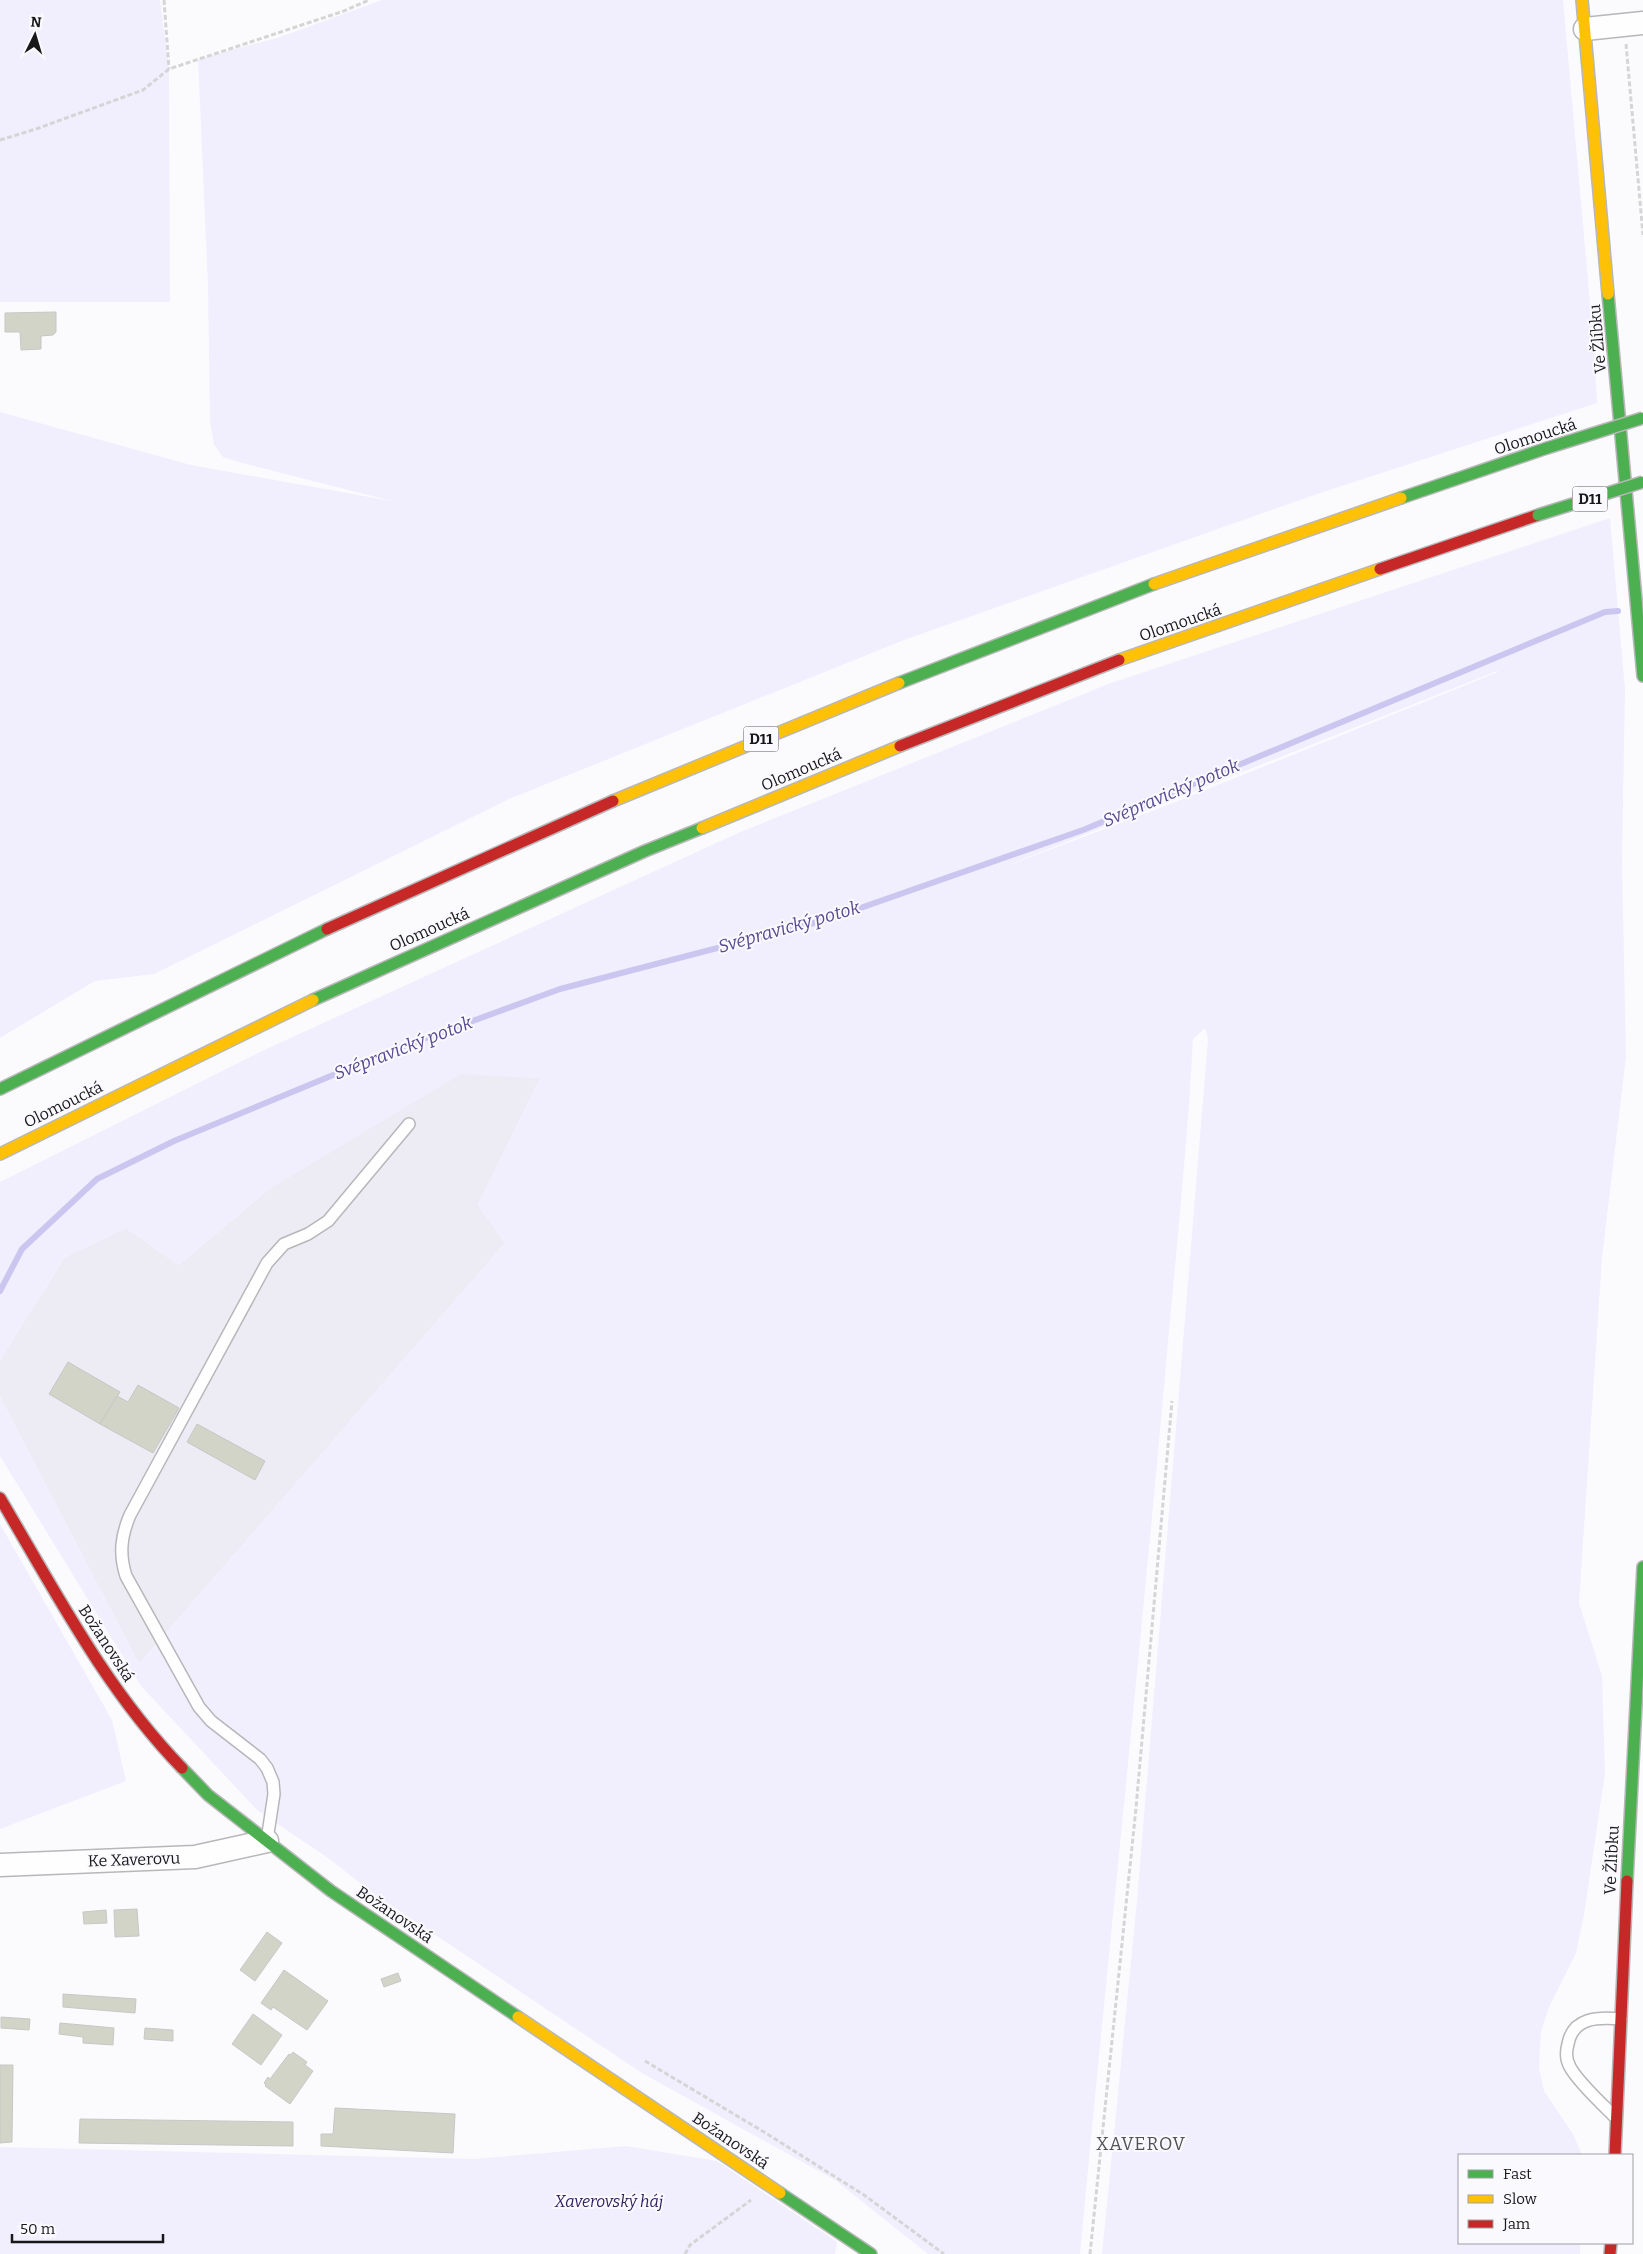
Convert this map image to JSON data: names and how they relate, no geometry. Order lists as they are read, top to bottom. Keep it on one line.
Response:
{"streets":{"main road":["Ve Žlíbku","Olomoucká","D11","Božanovská"],"street":["Ke Xaverovu"]},"crossings":[["Božanovská","Ke Xaverovu"]],"districts":["XAVEROV"],"water":["Svépravický potok"],"parks":["Xaverovský háj"],"legend":["Fast","Slow","Jam"],"scale_bar":"50 m","north":"top"}
